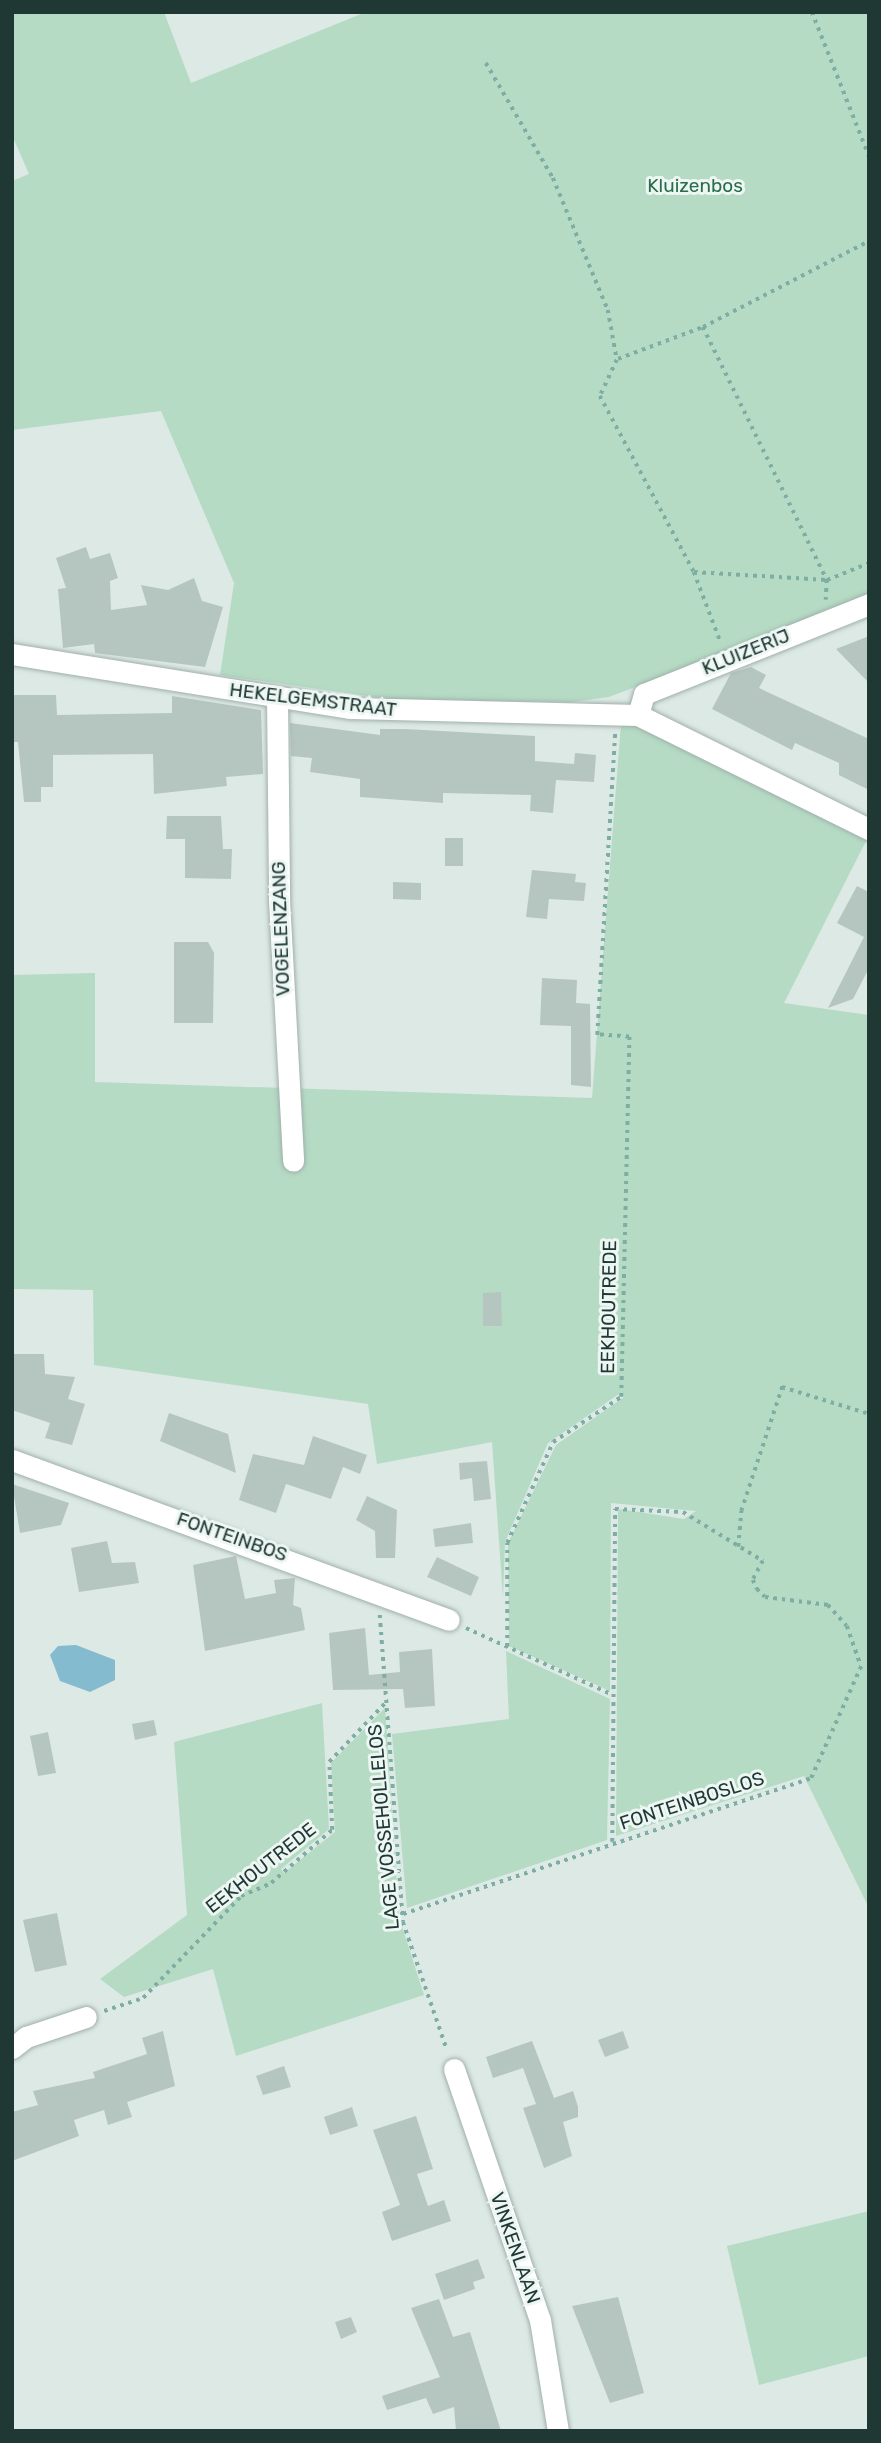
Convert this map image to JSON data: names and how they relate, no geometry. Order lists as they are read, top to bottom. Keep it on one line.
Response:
{"streets":{"street":["KLUIZERIJ","HEKELGEMSTRAAT","VOGELENZANG","FONTEINBOS","VINKENLAAN"],"path":["EEKHOUTREDE","FONTEINBOSLOS","LAGE VOSSEHOLLELOS"]},"crossings":[["KLUIZERIJ","HEKELGEMSTRAAT"],["HEKELGEMSTRAAT","VOGELENZANG"],["HEKELGEMSTRAAT","EEKHOUTREDE"],["EEKHOUTREDE","LAGE VOSSEHOLLELOS"],["LAGE VOSSEHOLLELOS","VINKENLAAN"]],"parks":["Kluizenbos"]}
